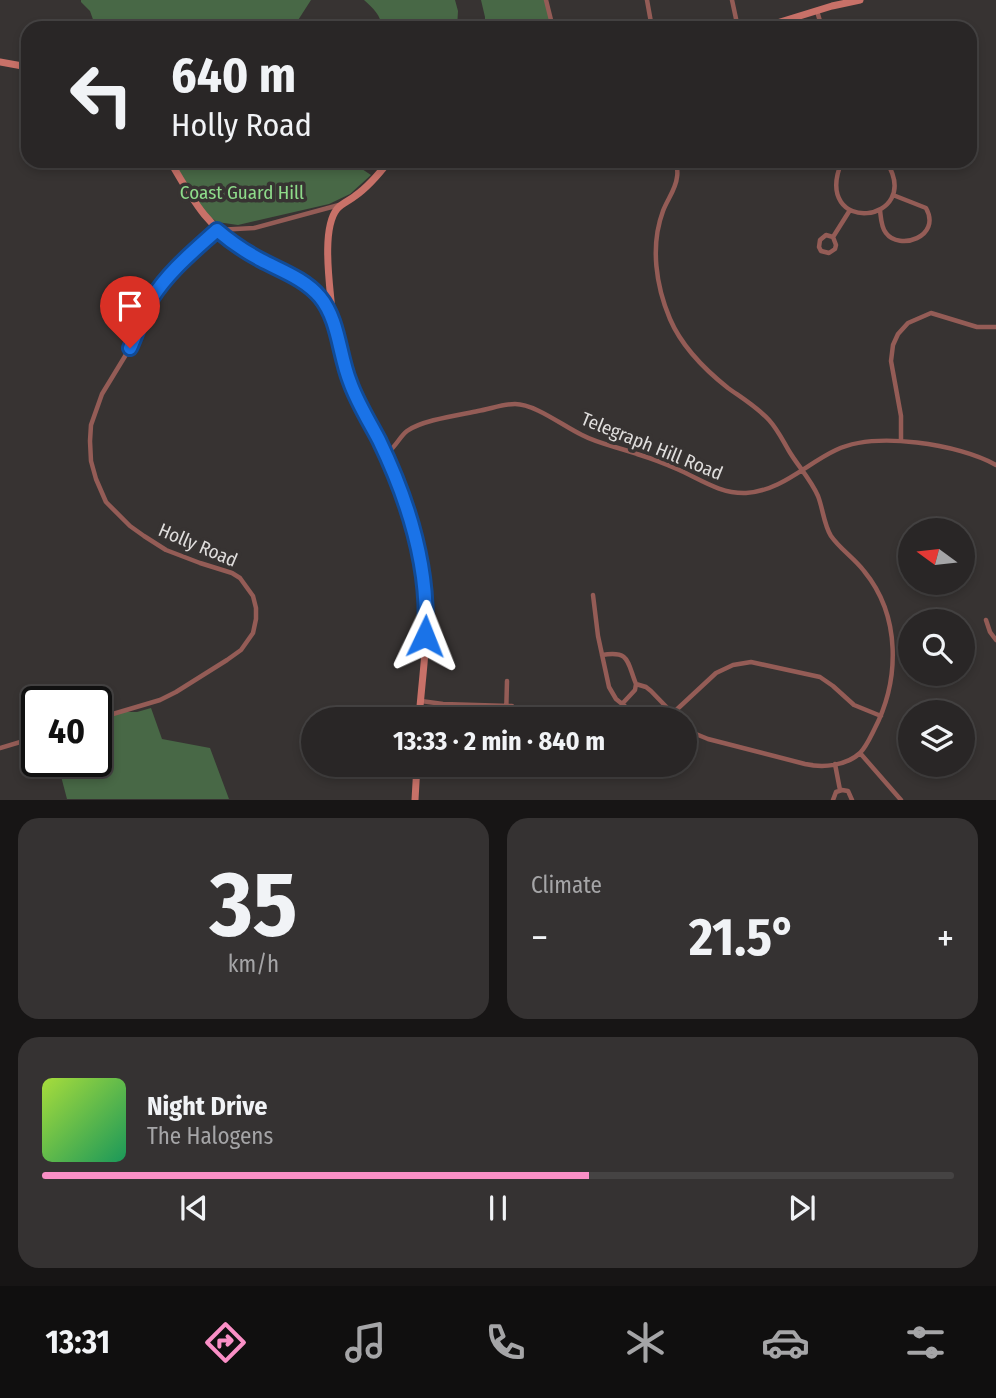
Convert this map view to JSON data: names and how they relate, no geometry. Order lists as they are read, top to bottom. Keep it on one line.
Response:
{"streets":{"street":["Telegraph Hill Road","Holly Road"]},"parks":["Coast Guard Hill"],"north":"left","page":{"turn":["640 m","Holly Road"],"limit":"40","trip":"13:33 · 2 min · 840 m","tile":[["35","km/h"],"Climate"],"heat":["−","21.5°","+"],"song":["Night Drive","The Halogens"],"tabs":"13:31"}}
